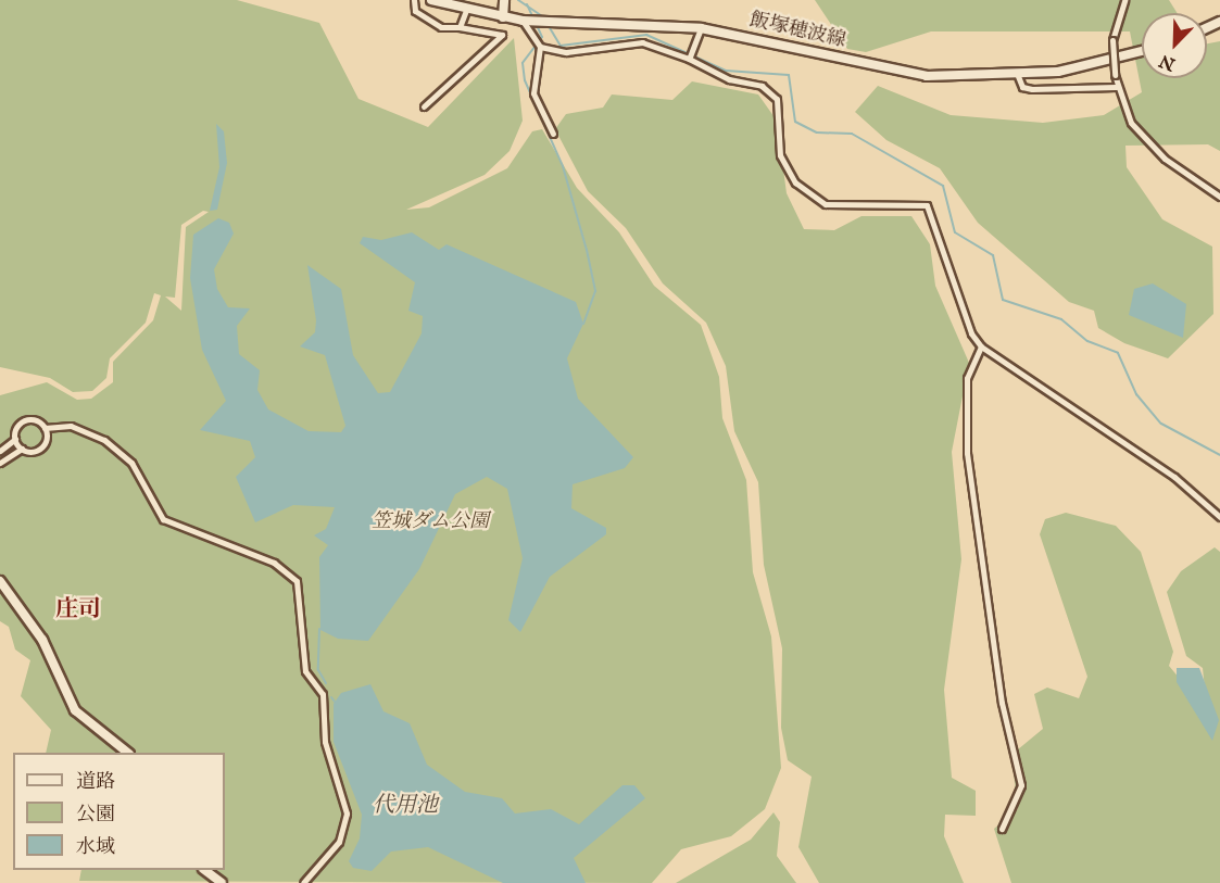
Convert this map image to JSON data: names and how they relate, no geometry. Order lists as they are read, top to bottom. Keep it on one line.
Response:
{"streets":{"main road":["飯塚穂波線"]},"districts":["庄司"],"water":["代用池"],"parks":["笠城ダム公園"],"legend":["道路","公園","水域"],"north":"bottom left"}
